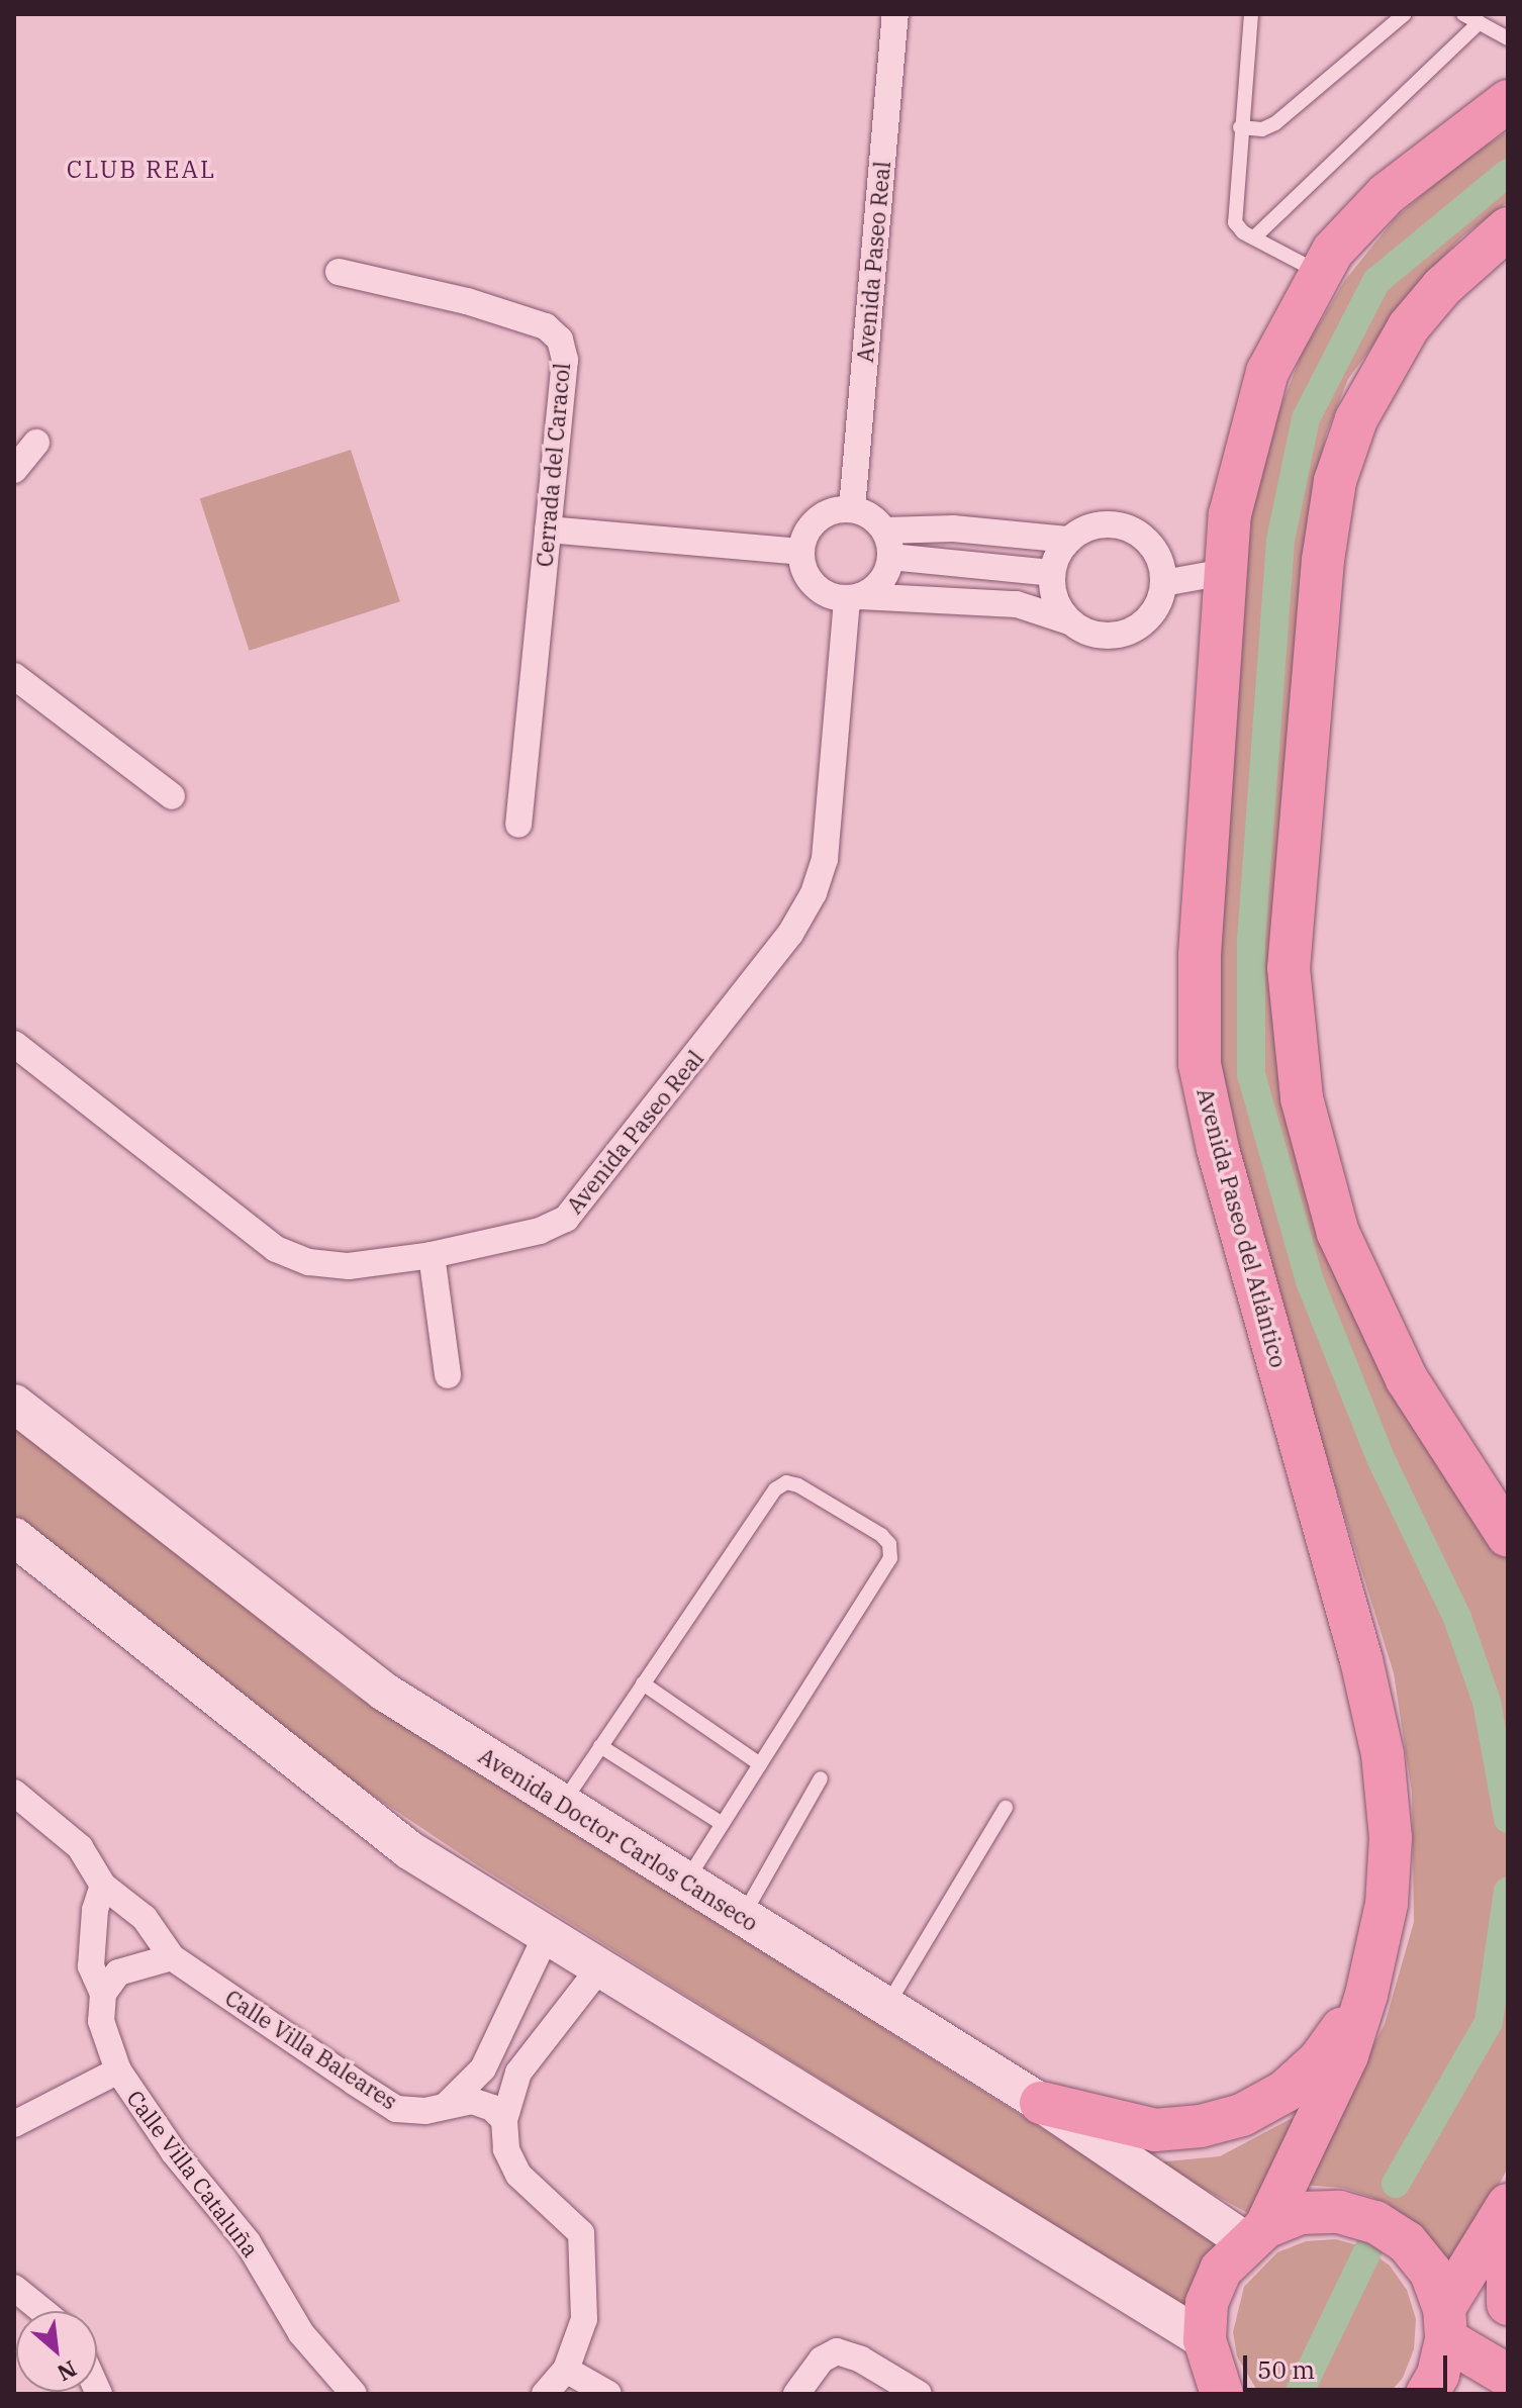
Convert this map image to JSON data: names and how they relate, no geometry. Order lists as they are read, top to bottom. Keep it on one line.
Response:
{"streets":{"main road":["Avenida Paseo del Atlántico","Avenida Doctor Carlos Canseco"],"street":["Avenida Paseo Real","Cerrada del Caracol","Calle Villa Baleares","Calle Villa Cataluña"]},"crossings":[["Avenida Paseo del Atlántico","Avenida Doctor Carlos Canseco"]],"districts":["CLUB REAL"],"scale_bar":"50 m","north":"bottom right"}
